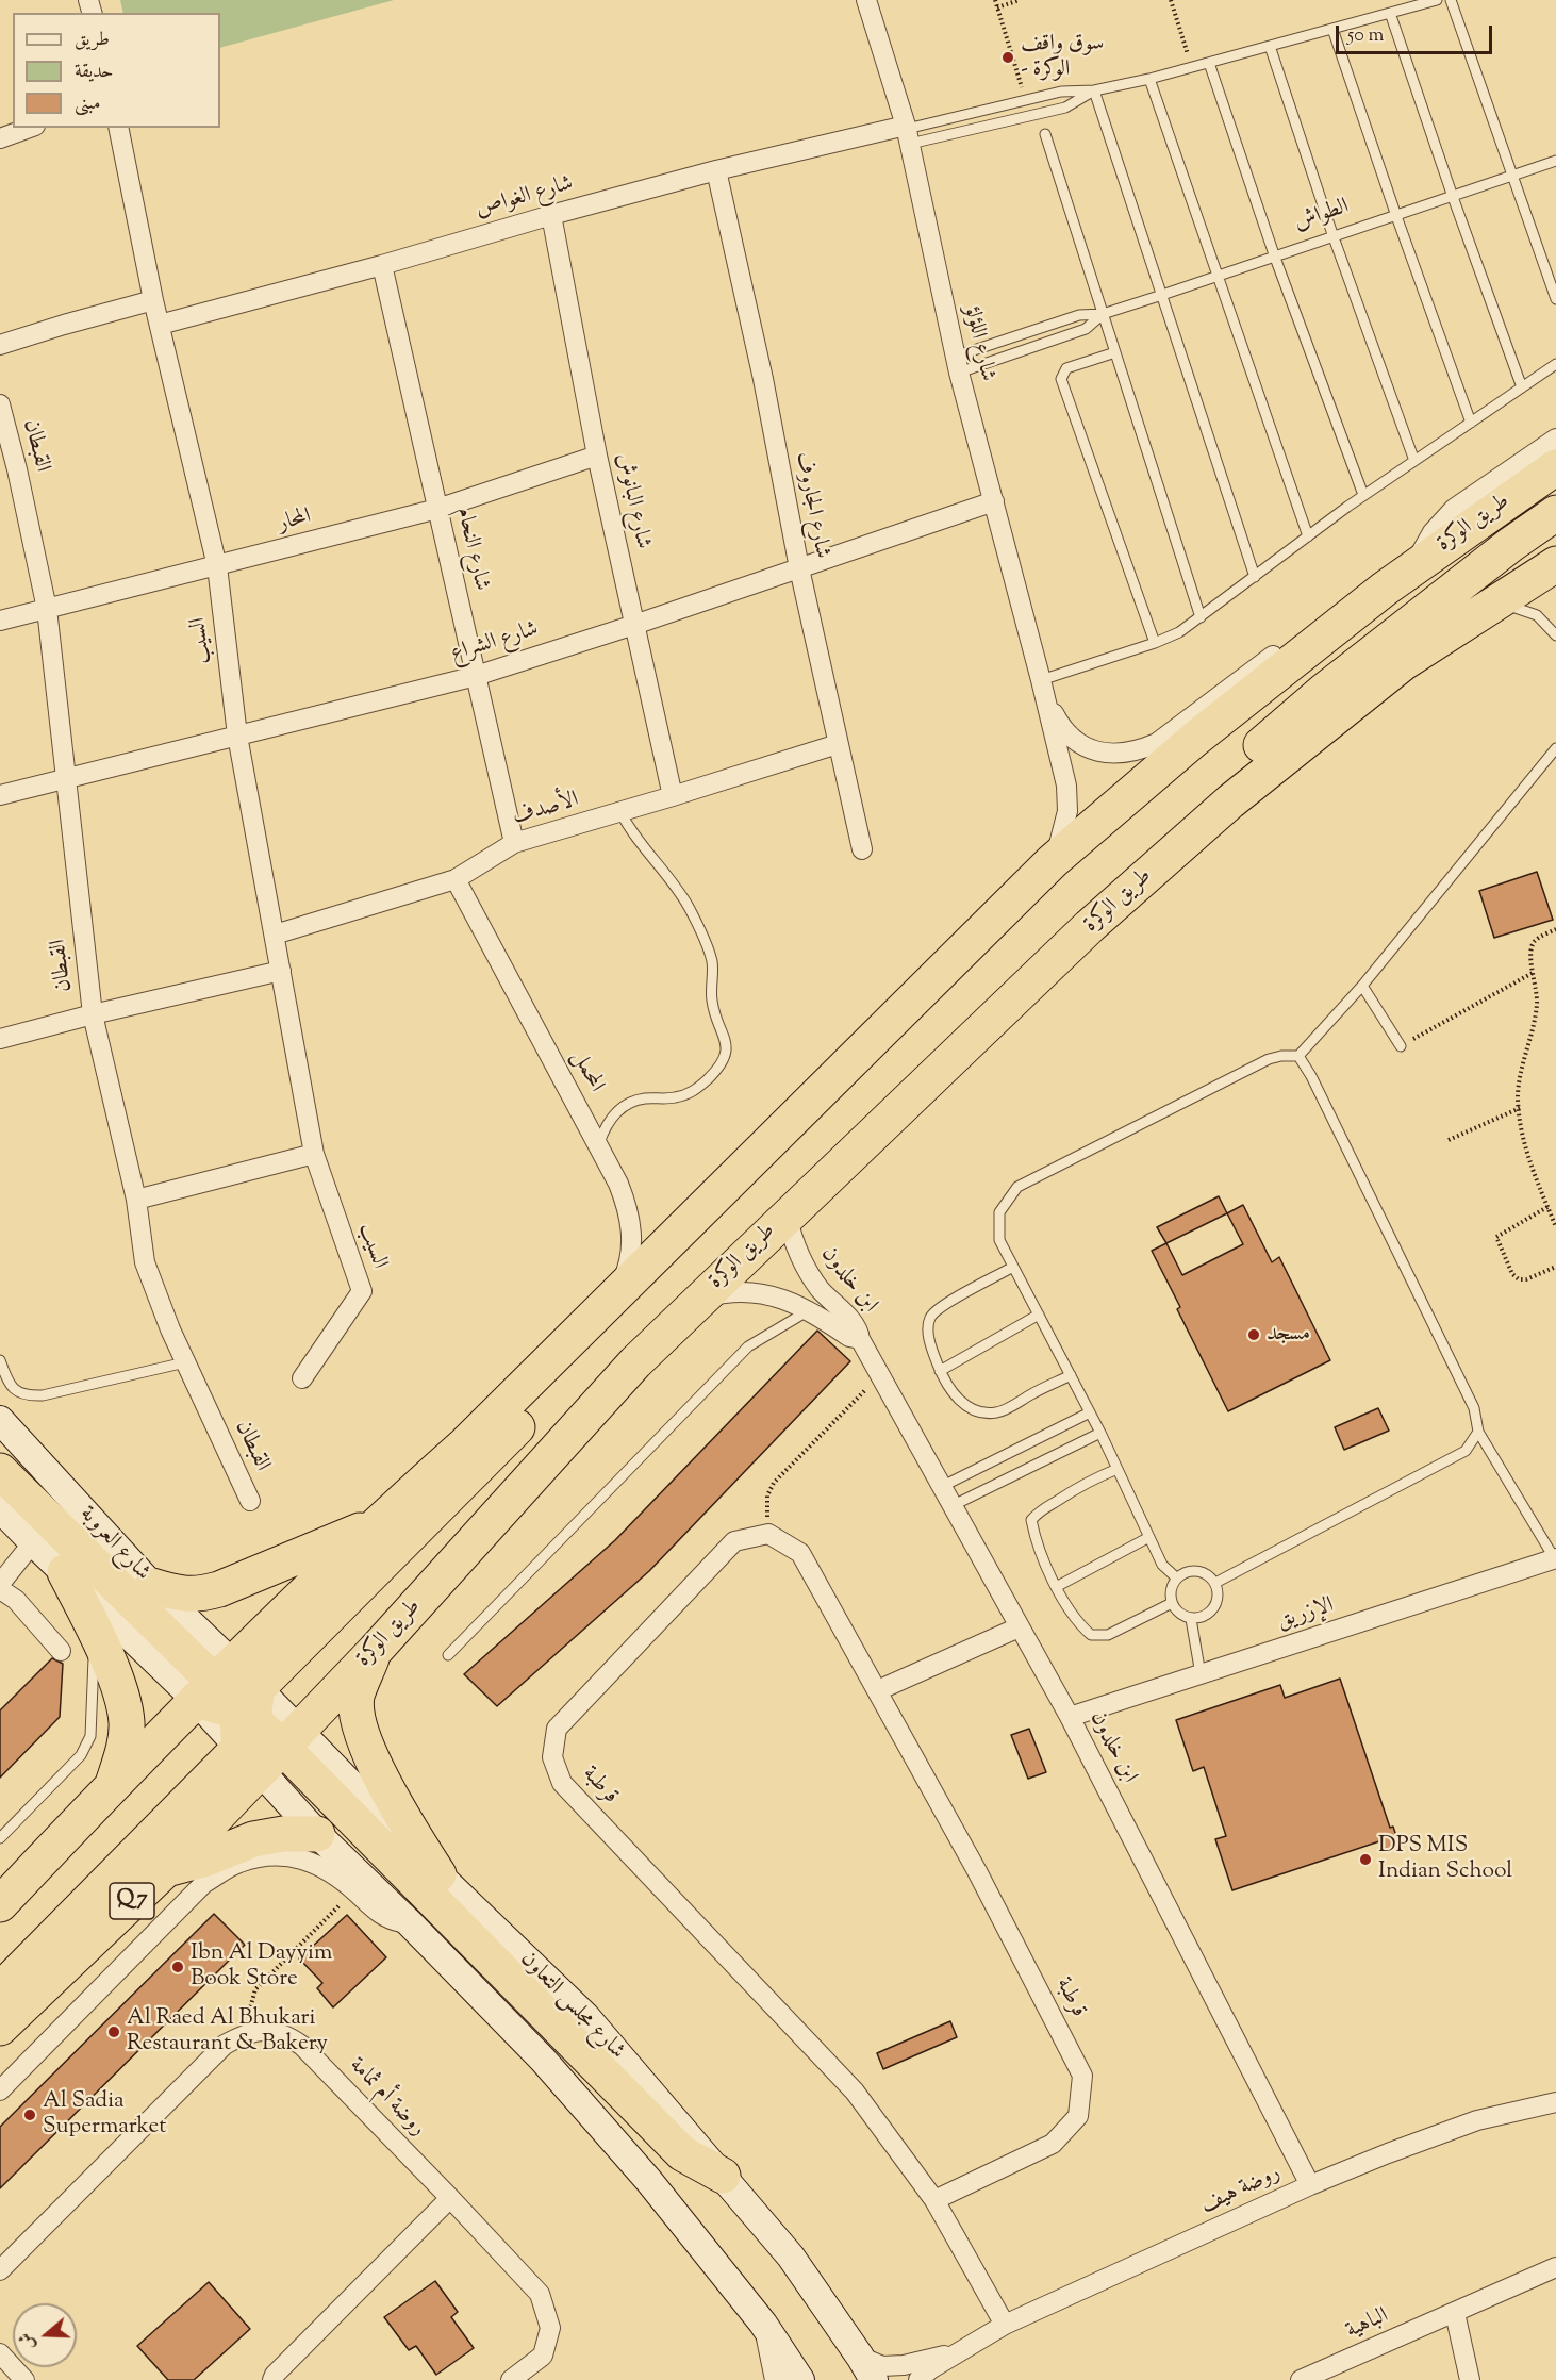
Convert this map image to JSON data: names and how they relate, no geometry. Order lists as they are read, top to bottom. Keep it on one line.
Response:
{"streets":{"highway":["طريق الوكرة","Q7"],"main road":["شارع العروبة","شارع مجلس التعاون"],"street":["شارع الغواص","شارع اللؤلؤ","القبطان","شارع البانوش","شارع الجاروف","المحار","شارع النحام","السيب","شارع الشراع","الأصدف","المحمل","ابن خلدون","الإزريق","قرطبة","روضة أم ثمامة","روضة هيف","الباهية"],"lane":["الطواش"]},"crossings":[["شارع الغواص","شارع اللؤلؤ"],["شارع الغواص","شارع البانوش"],["شارع الغواص","شارع الجاروف"],["شارع الغواص","شارع النحام"],["شارع الغواص","السيب"],["الطواش","شارع اللؤلؤ"],["شارع اللؤلؤ","طريق الوكرة"],["شارع اللؤلؤ","شارع الشراع"],["القبطان","المحار"],["القبطان","شارع الشراع"],["شارع البانوش","المحار"],["شارع البانوش","شارع الشراع"],["شارع البانوش","الأصدف"],["شارع الجاروف","شارع الشراع"],["شارع الجاروف","الأصدف"],["المحار","شارع النحام"],["المحار","السيب"],["طريق الوكرة","المحمل"],["طريق الوكرة","ابن خلدون"],["طريق الوكرة","شارع العروبة"],["طريق الوكرة","شارع مجلس التعاون"],["شارع النحام","شارع الشراع"],["شارع النحام","الأصدف"],["السيب","شارع الشراع"],["السيب","الأصدف"],["الأصدف","المحمل"],["ابن خلدون","الإزريق"],["ابن خلدون","روضة هيف"],["شارع العروبة","شارع مجلس التعاون"],["قرطبة","روضة هيف"],["شارع مجلس التعاون","روضة هيف"]],"places":["سوق واقف - الوكرة","مسجد","DPS MIS Indian School","Ibn Al Dayyim Book Store","Al Raed Al Bhukari Restaurant & Bakery","Al Sadia Supermarket"],"legend":["طريق","حديقة","مبنى"],"scale_bar":"50 m","north":"left"}
